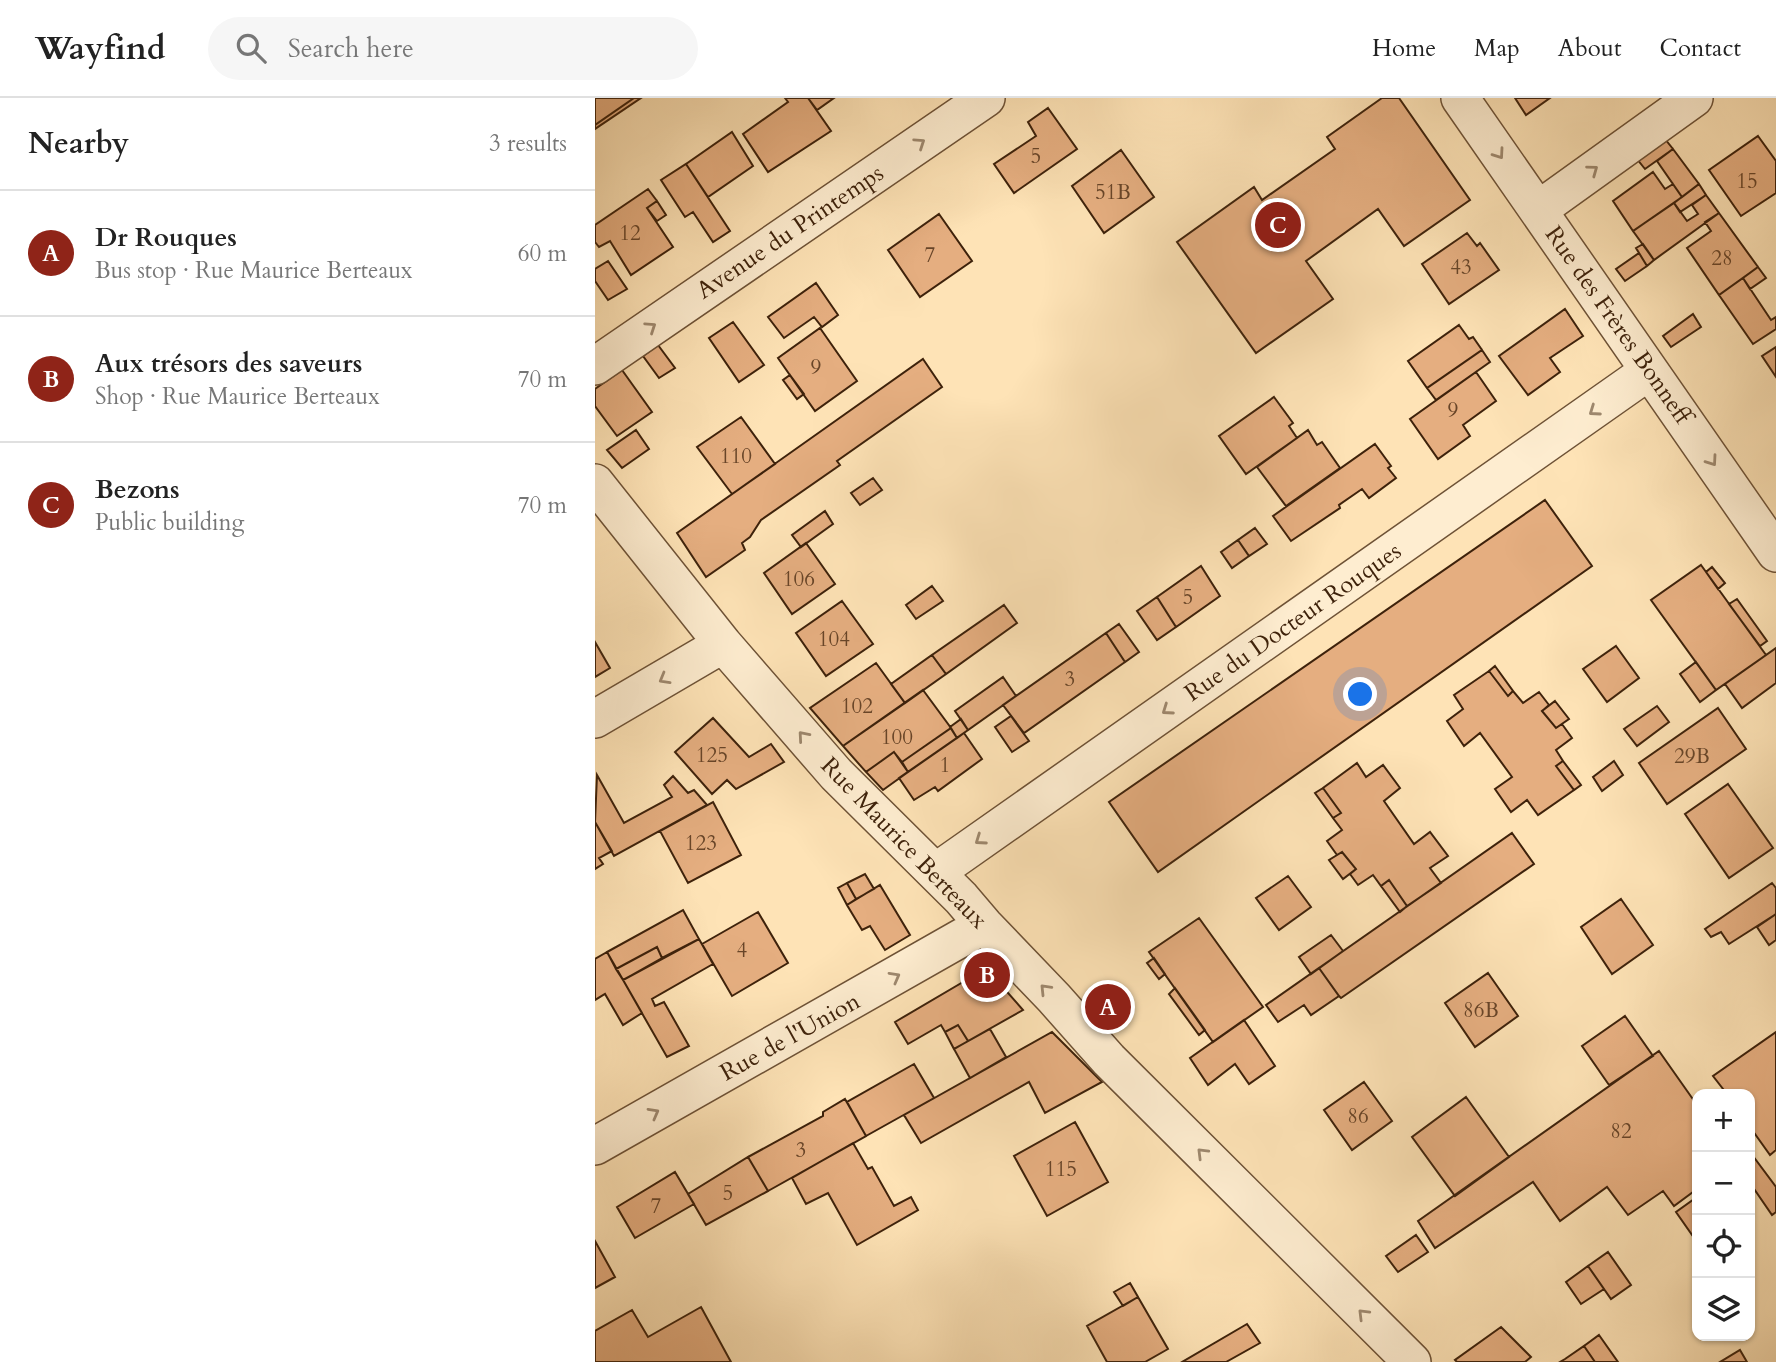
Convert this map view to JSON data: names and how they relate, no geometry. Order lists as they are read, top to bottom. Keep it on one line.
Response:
{"streets":{"street":["Avenue du Printemps","Rue des Frères Bonneff","Rue du Docteur Rouques","Rue Maurice Berteaux","Rue de l'Union"]},"crossings":[["Rue des Frères Bonneff","Rue du Docteur Rouques"],["Rue du Docteur Rouques","Rue Maurice Berteaux"],["Rue Maurice Berteaux","Rue de l'Union"]],"one_way":["Avenue du Printemps","Rue des Frères Bonneff","Rue du Docteur Rouques","Rue Maurice Berteaux","Rue de l'Union"],"house_numbers":["5","15","51B","12","7","28","43","9","9","110","106","5","104","3","102","100","125","29B","1","123","4","86B","86","82","3","115","5","7"],"page":{"header":"Wayfind","search":"Search here","nav":["Home","Map","About","Contact"],"heading":["Nearby","3 results"],"list":[{"mark":"A","name":"Dr Rouques","note":"Bus stop · Rue Maurice Berteaux","value":"60 m"},{"mark":"B","name":"Aux trésors des saveurs","note":"Shop · Rue Maurice Berteaux","value":"70 m"},{"mark":"C","name":"Bezons","note":"Public building","value":"70 m"}],"pins":["C","B","A"],"map_buttons":["+","−"]}}
